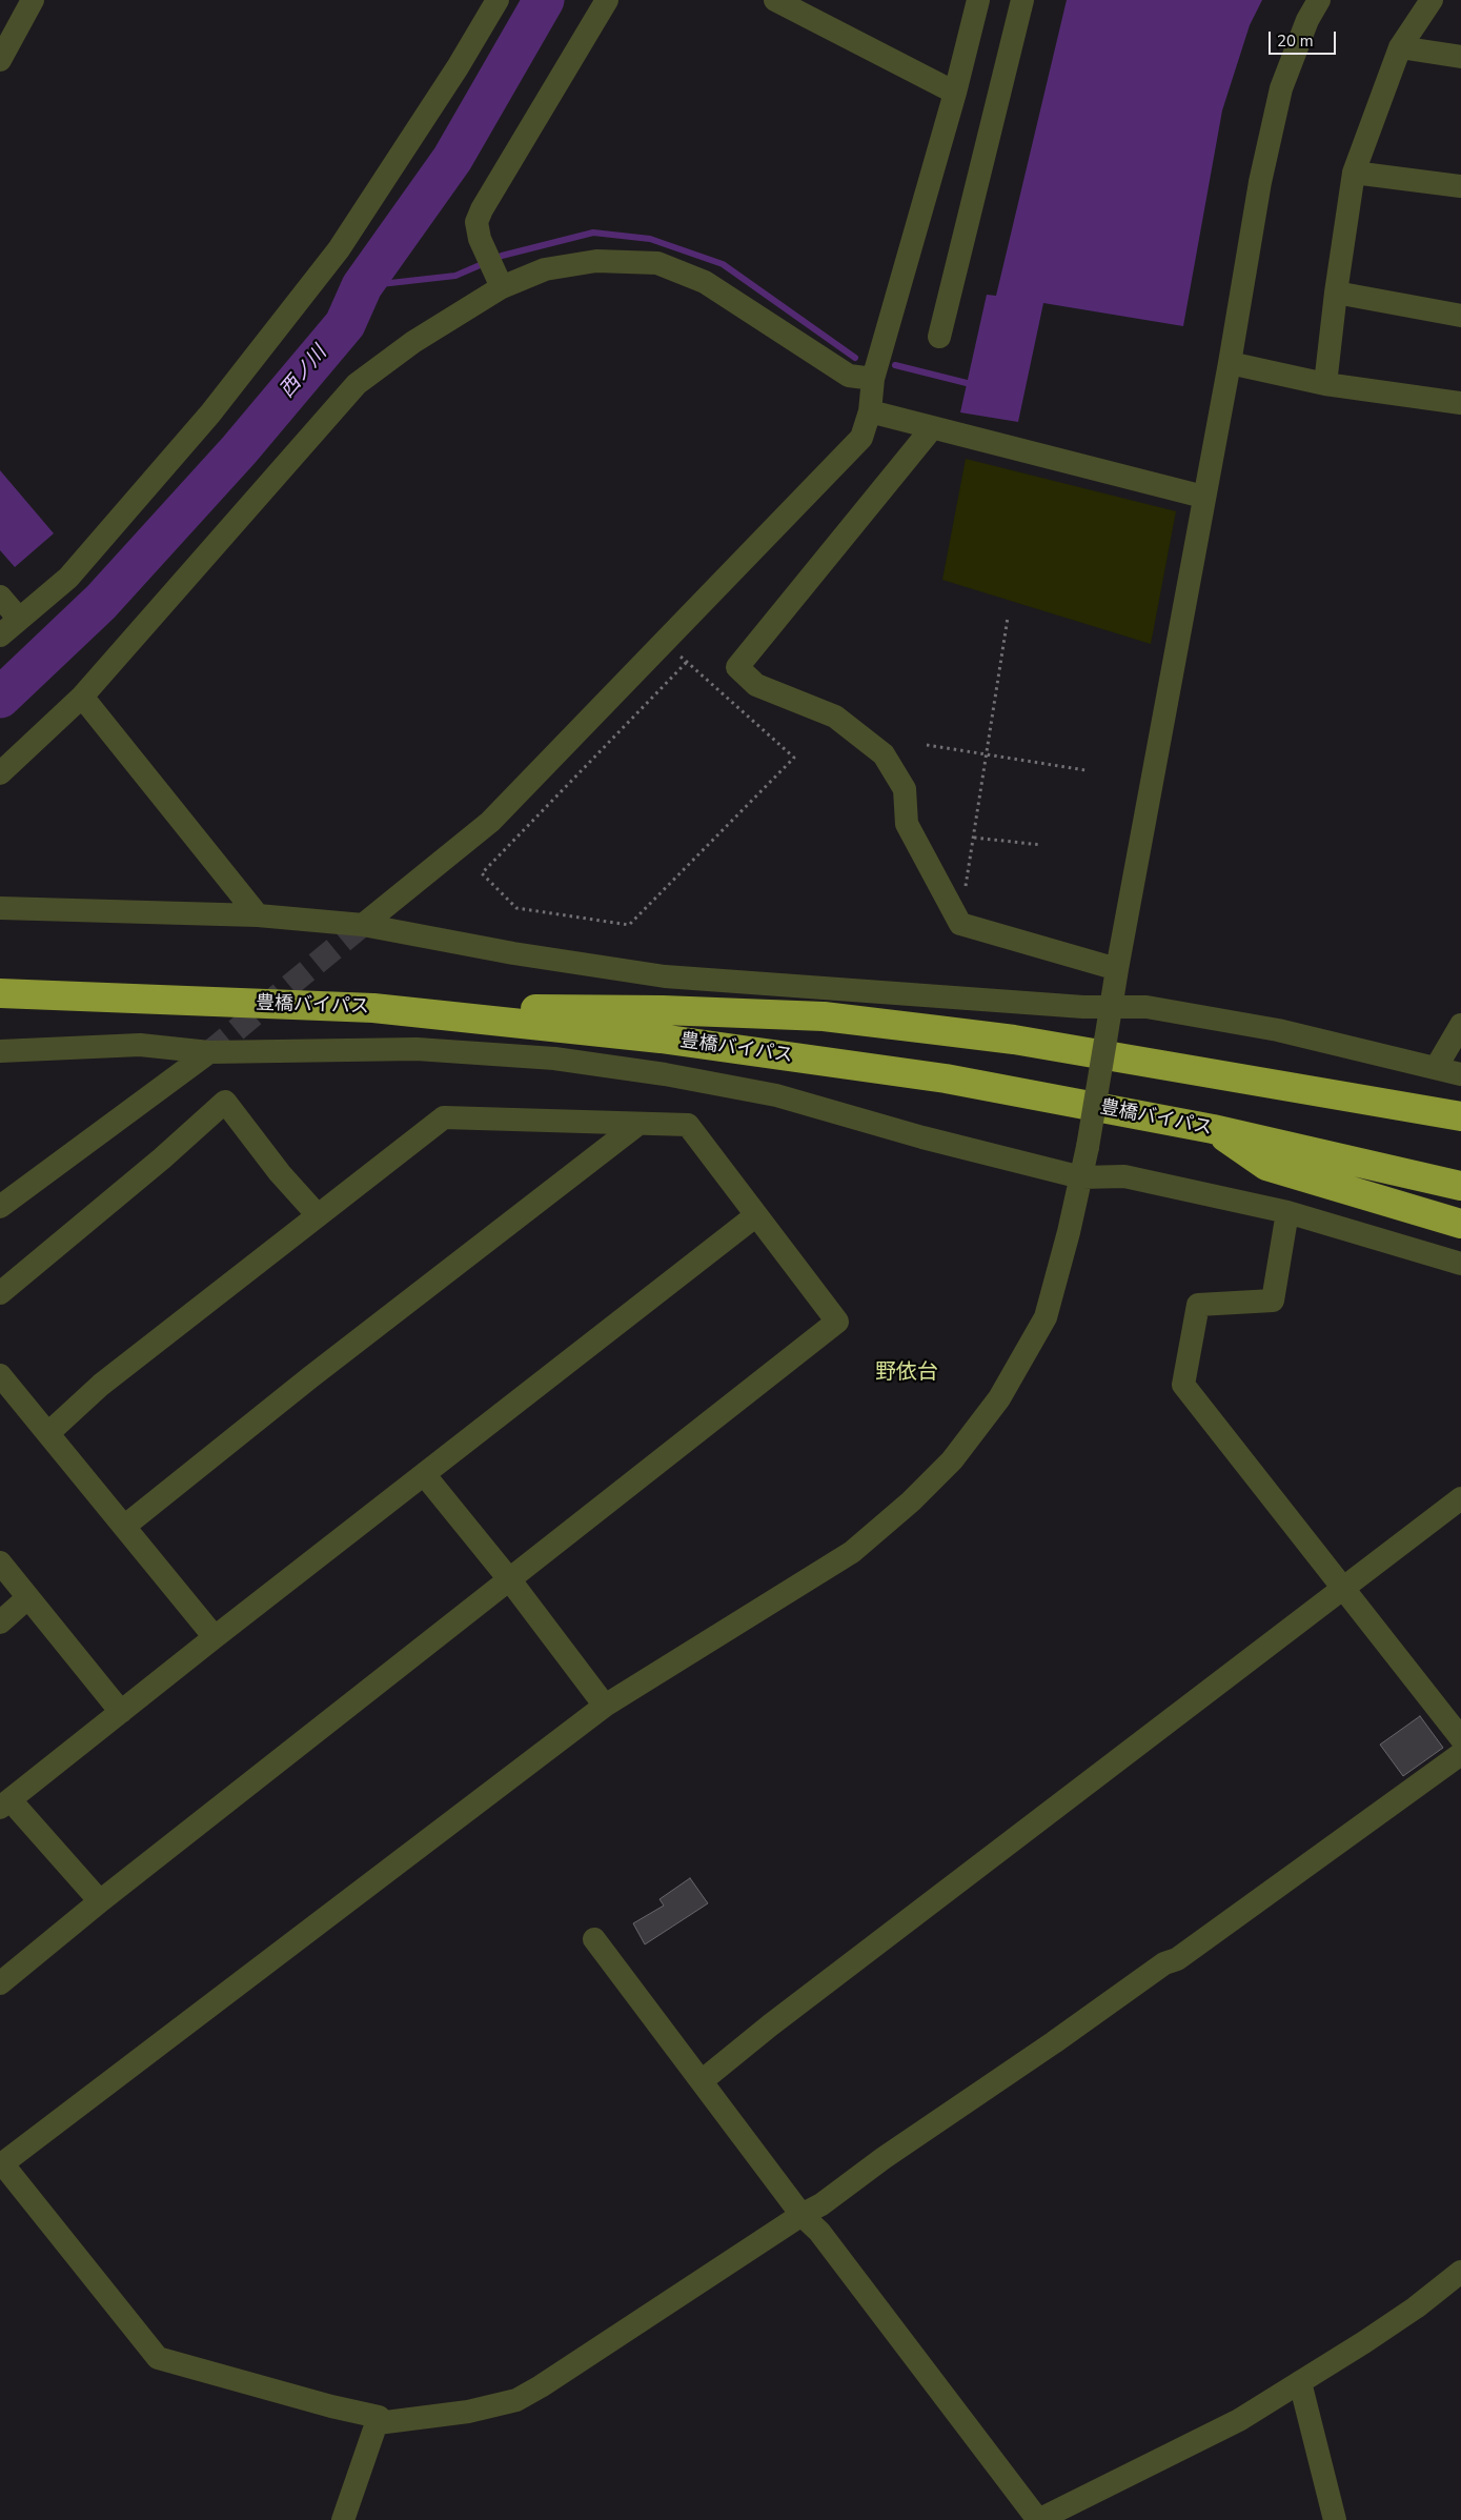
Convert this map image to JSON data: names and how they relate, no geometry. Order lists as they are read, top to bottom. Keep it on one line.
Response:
{"streets":{"highway":["豊橋バイパス"]},"districts":["野依台"],"water":["西ノ川"],"scale_bar":"20 m"}
